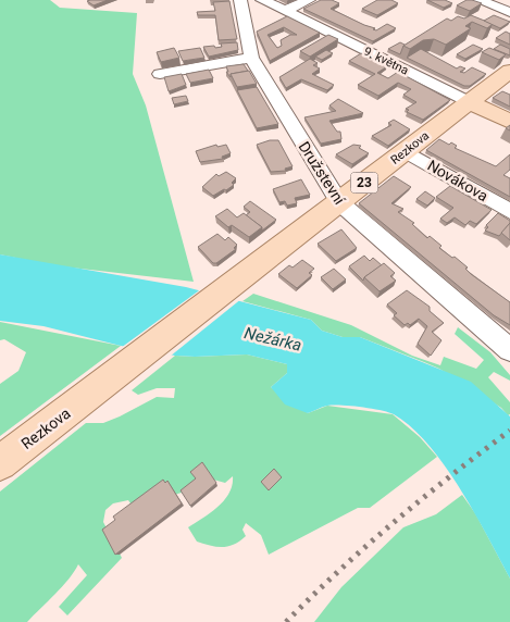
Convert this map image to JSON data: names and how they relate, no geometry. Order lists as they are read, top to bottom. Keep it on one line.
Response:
{"streets":{"main road":["9. května","Rezkova","23"],"street":["Družstevní","Novákova"]},"crossings":[["9. května","Rezkova"],["Rezkova","Družstevní"],["Rezkova","Novákova"]],"water":["Nežárka"]}
